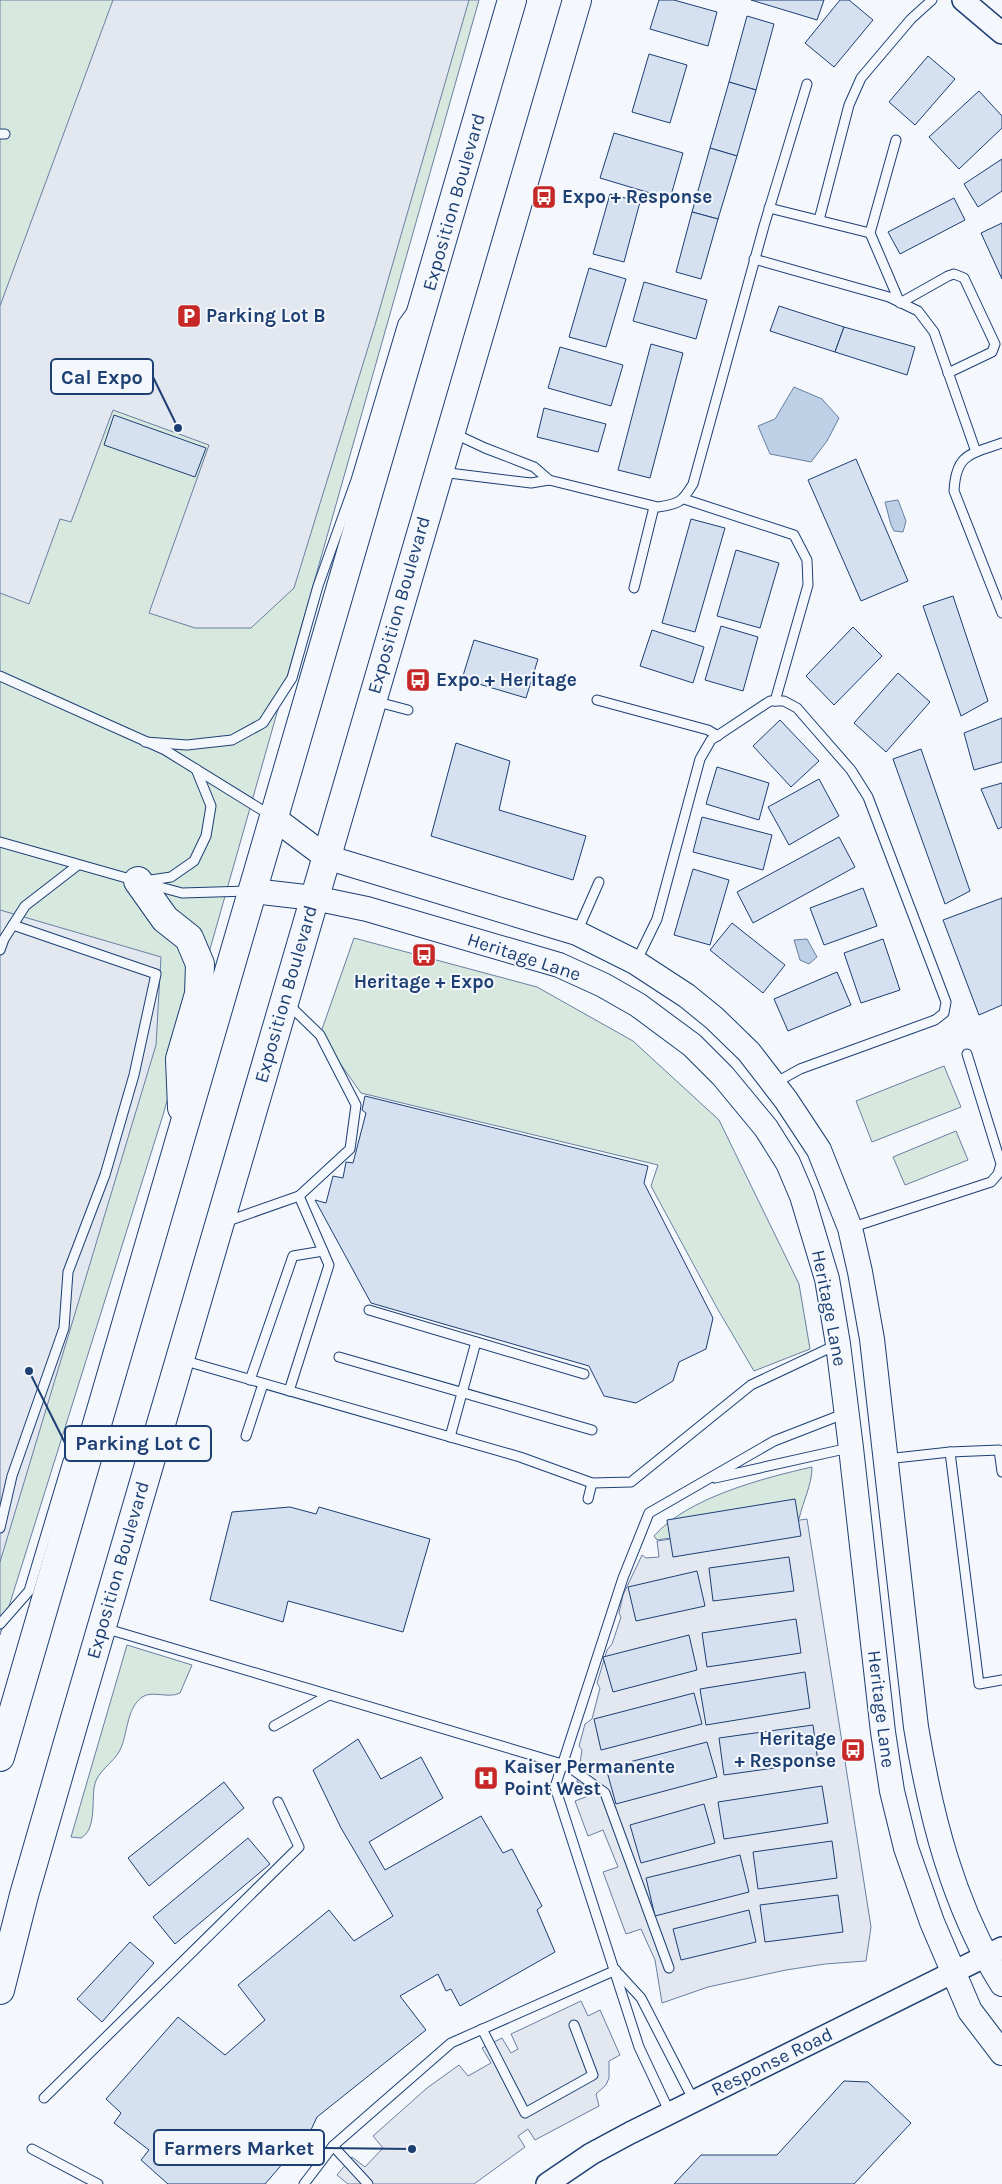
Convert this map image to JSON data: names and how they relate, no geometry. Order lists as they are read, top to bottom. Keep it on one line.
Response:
{"streets":{"main road":["Exposition Boulevard","Heritage Lane"],"street":["Response Road"]},"crossings":[["Exposition Boulevard","Heritage Lane"],["Heritage Lane","Response Road"]],"places":{"bus stop":["Expo + Response","Expo + Heritage","Heritage + Expo","Heritage + Response"],"parking":["Parking Lot B"],"other":["Cal Expo","Parking Lot C","Farmers Market"],"hospital":["Kaiser Permanente Point West"]}}
